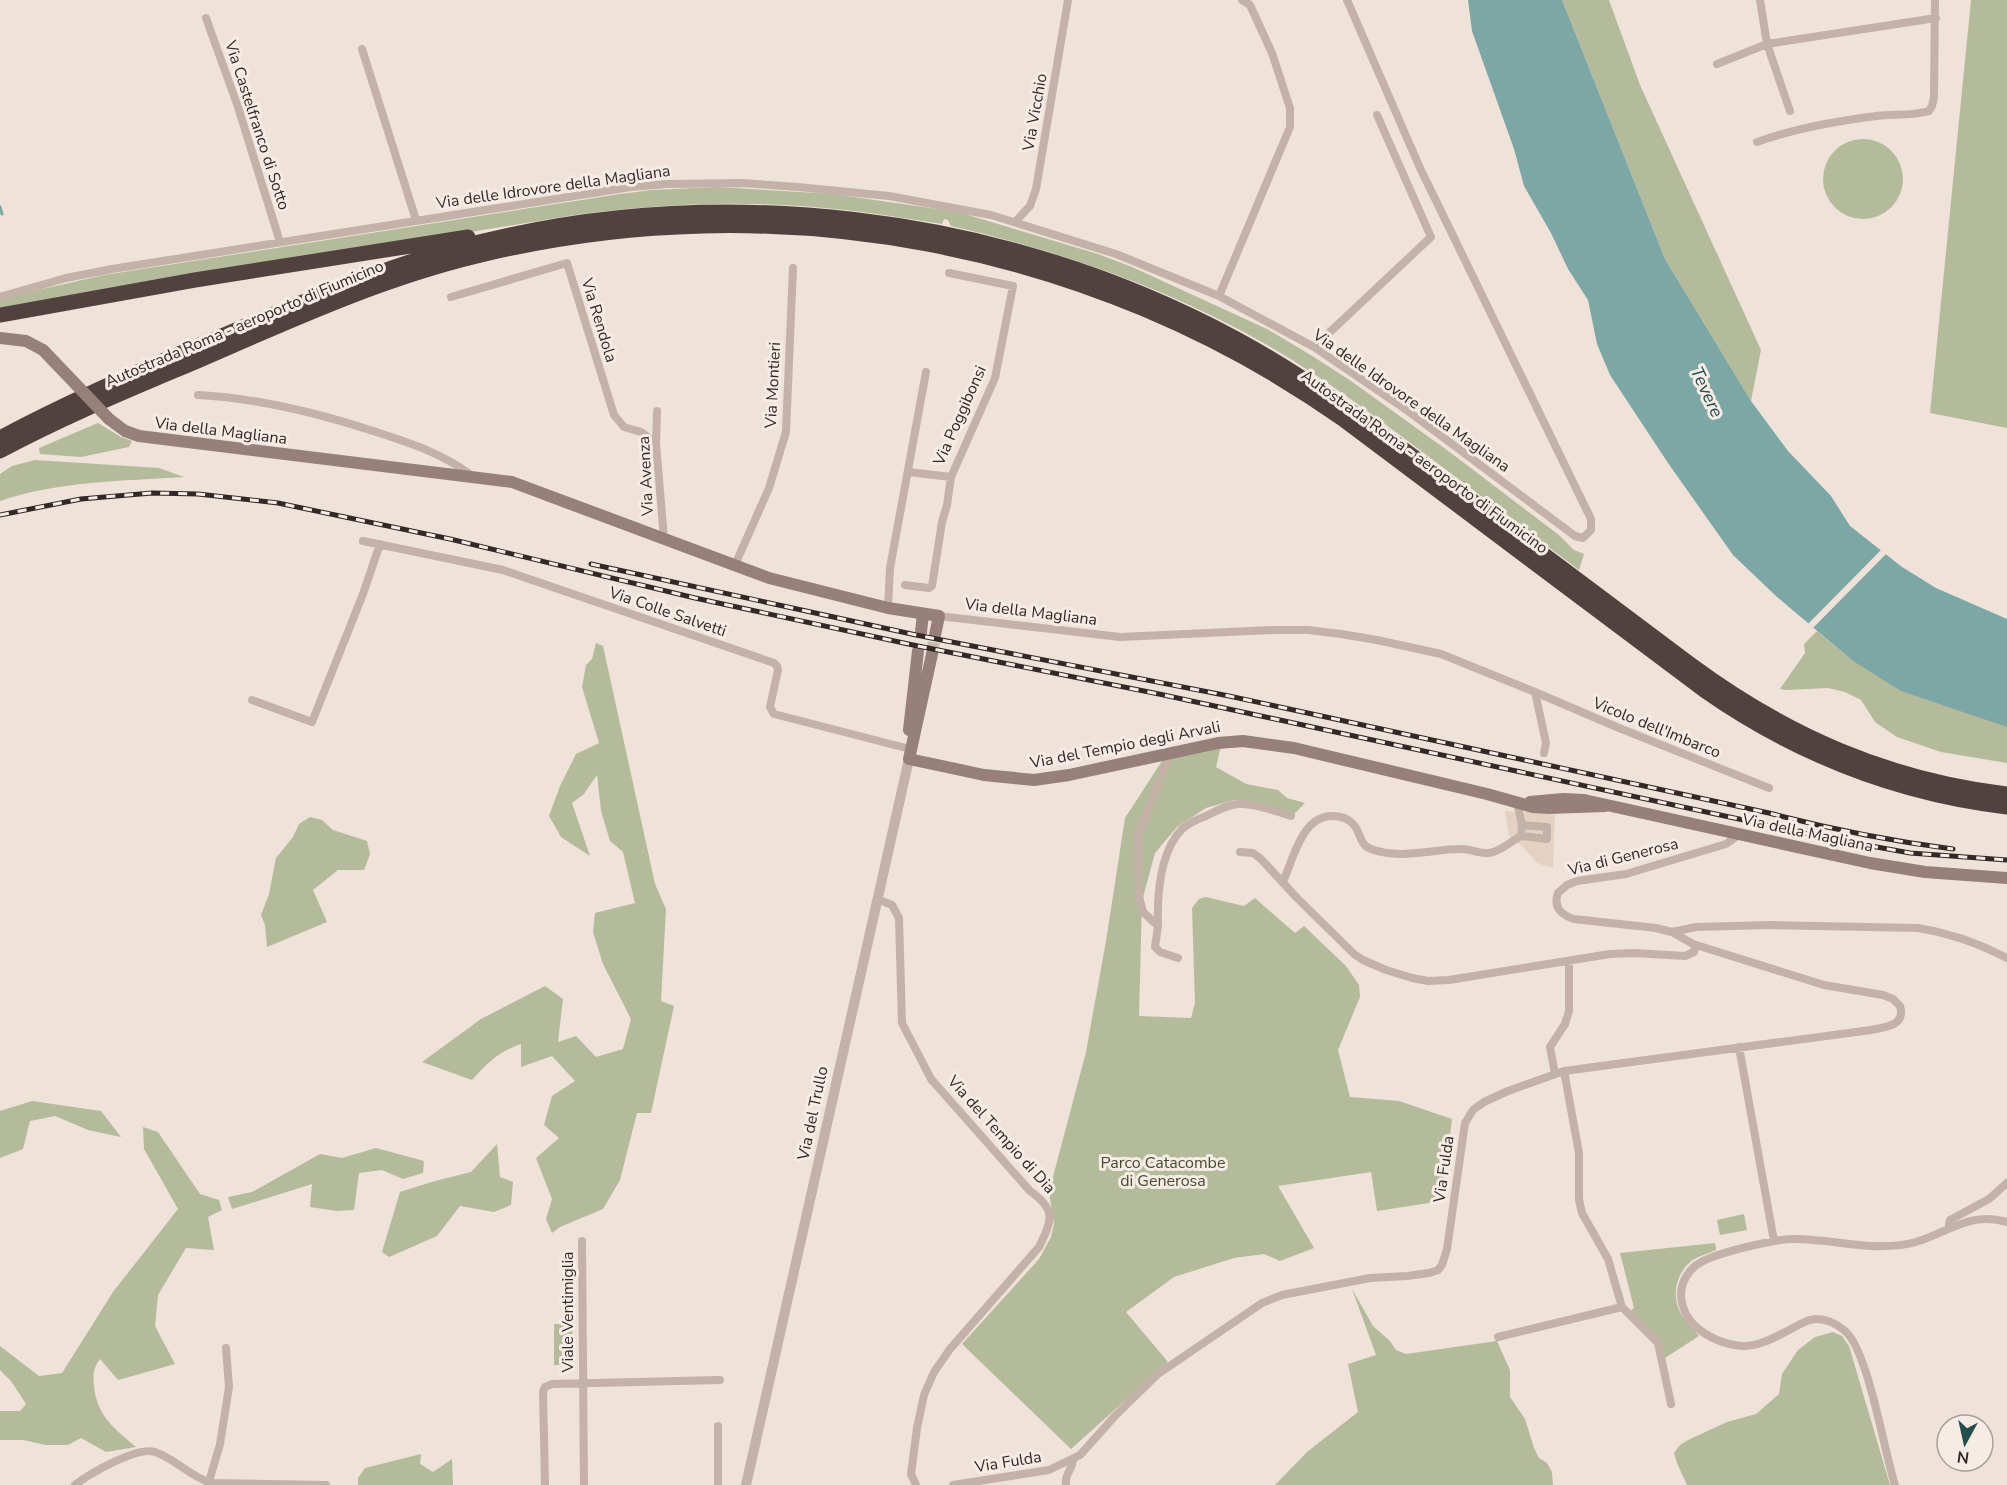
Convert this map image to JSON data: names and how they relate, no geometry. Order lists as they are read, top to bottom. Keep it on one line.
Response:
{"streets":{"highway":["Autostrada Roma - aeroporto di Fiumicino"],"main road":["Via della Magliana","Via del Tempio degli Arvali","Via del Trullo"],"street":["Via Vicchio","Via Castelfranco di Sotto","Via delle Idrovore della Magliana","Via Rendola","Via Montieri","Via Poggibonsi","Via Avenza","Via Colle Salvetti","Vicolo dell'Imbarco","Via di Generosa","Via del Tempio di Dia","Via Fulda","Viale Ventimiglia"]},"crossings":[["Via Vicchio","Via delle Idrovore della Magliana"],["Via Castelfranco di Sotto","Via delle Idrovore della Magliana"],["Via Rendola","Via Avenza"],["Via Montieri","Via della Magliana"],["Via Poggibonsi","Via della Magliana"],["Via della Magliana","Via Avenza"],["Via della Magliana","Vicolo dell'Imbarco"],["Via della Magliana","Via del Tempio degli Arvali"],["Via della Magliana","Via di Generosa"],["Via Colle Salvetti","Via del Tempio degli Arvali"],["Via Colle Salvetti","Via del Trullo"],["Via del Tempio degli Arvali","Via del Trullo"],["Via di Generosa","Via Fulda"],["Via del Trullo","Via del Tempio di Dia"]],"water":["Tevere"],"parks":["Parco Catacombe di Generosa"],"north":"bottom"}
